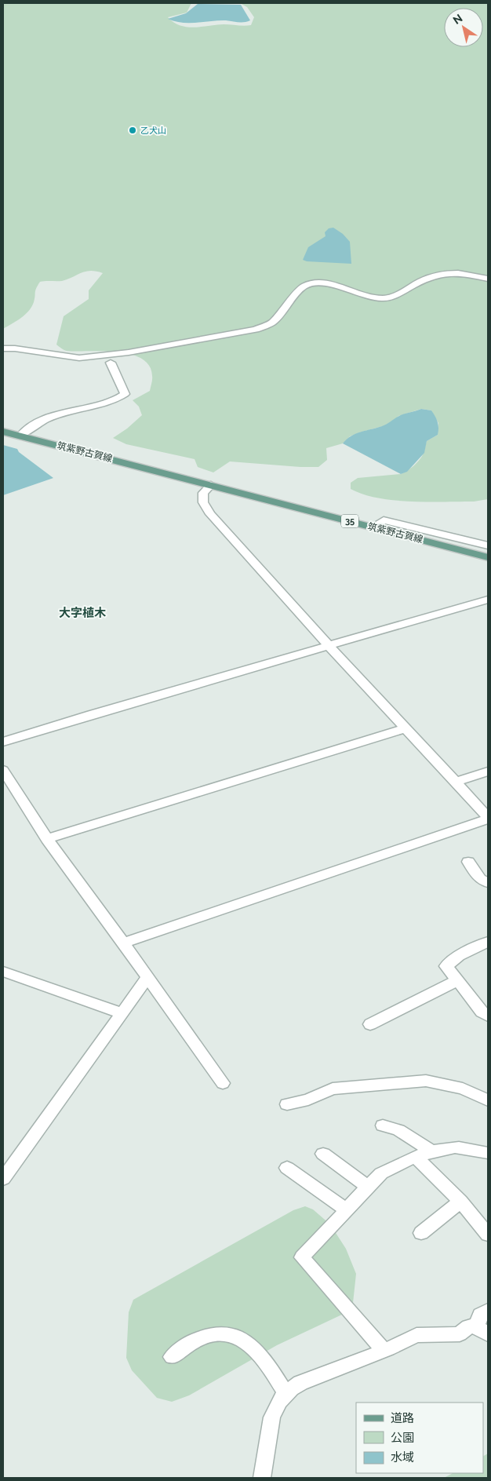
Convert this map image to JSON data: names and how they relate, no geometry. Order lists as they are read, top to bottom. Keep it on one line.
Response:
{"streets":{"main road":["筑紫野古賀線","35"]},"districts":["大字植木"],"places":["乙犬山"],"legend":["道路","公園","水域"],"north":"top left"}
